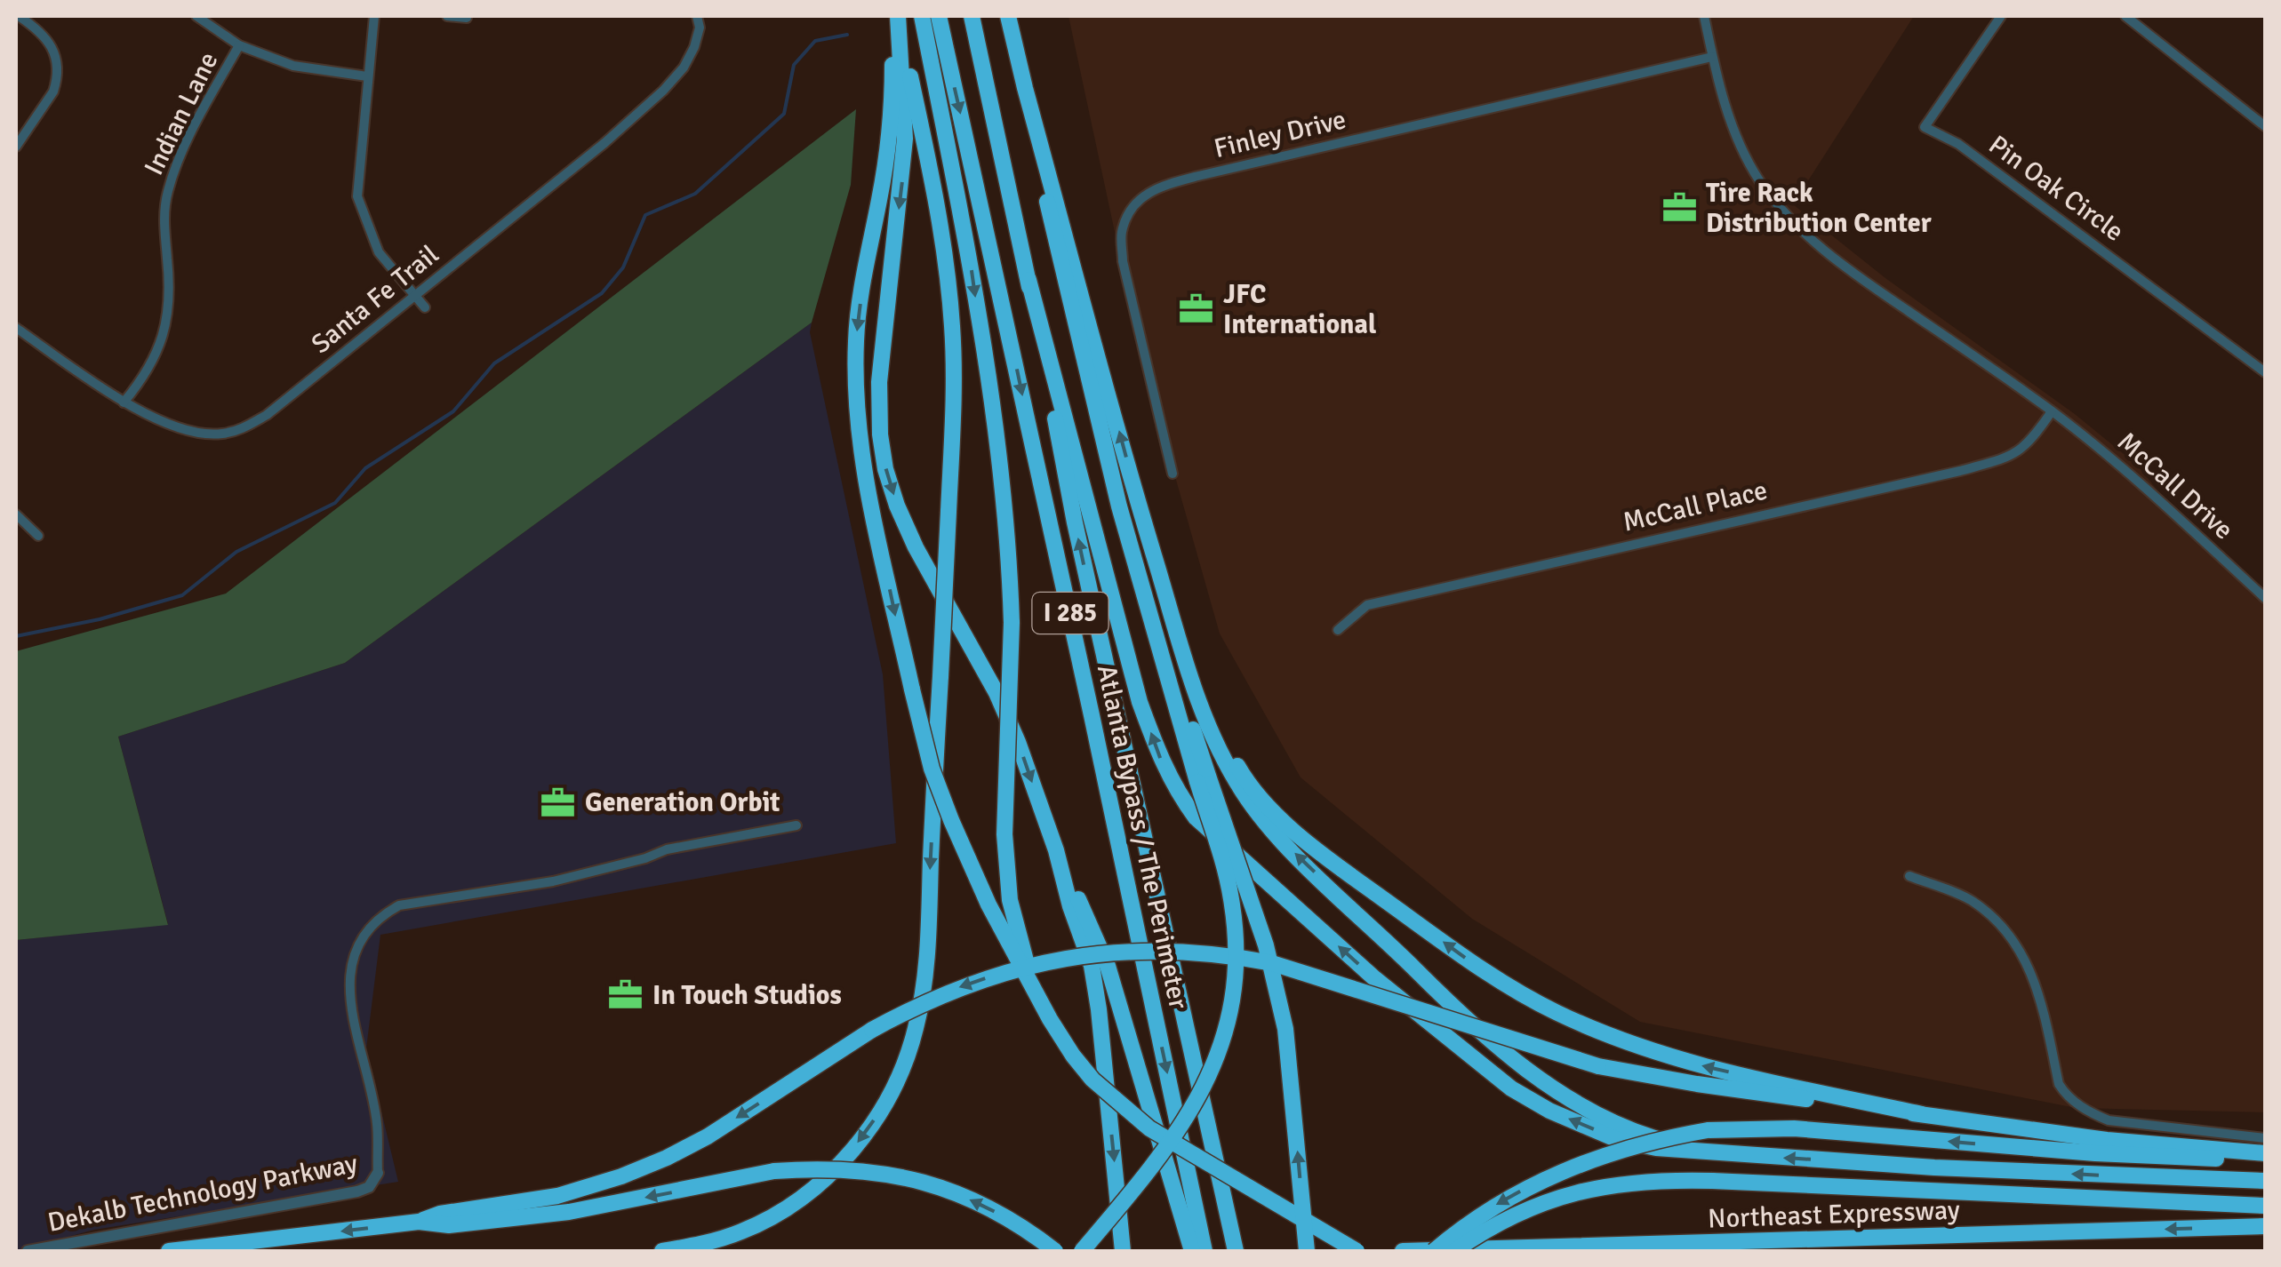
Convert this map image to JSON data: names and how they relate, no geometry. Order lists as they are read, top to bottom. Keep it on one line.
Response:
{"streets":{"highway":["I 285","Atlanta Bypass / The Perimeter","Northeast Expressway"],"street":["Indian Lane","Finley Drive","Pin Oak Circle","Santa Fe Trail","McCall Drive","McCall Place","Dekalb Technology Parkway"]},"crossings":[["Indian Lane","Santa Fe Trail"],["Finley Drive","McCall Drive"],["McCall Drive","McCall Place"]],"places":{"office":["Tire Rack Distribution Center","JFC International","Generation Orbit","In Touch Studios"]}}
